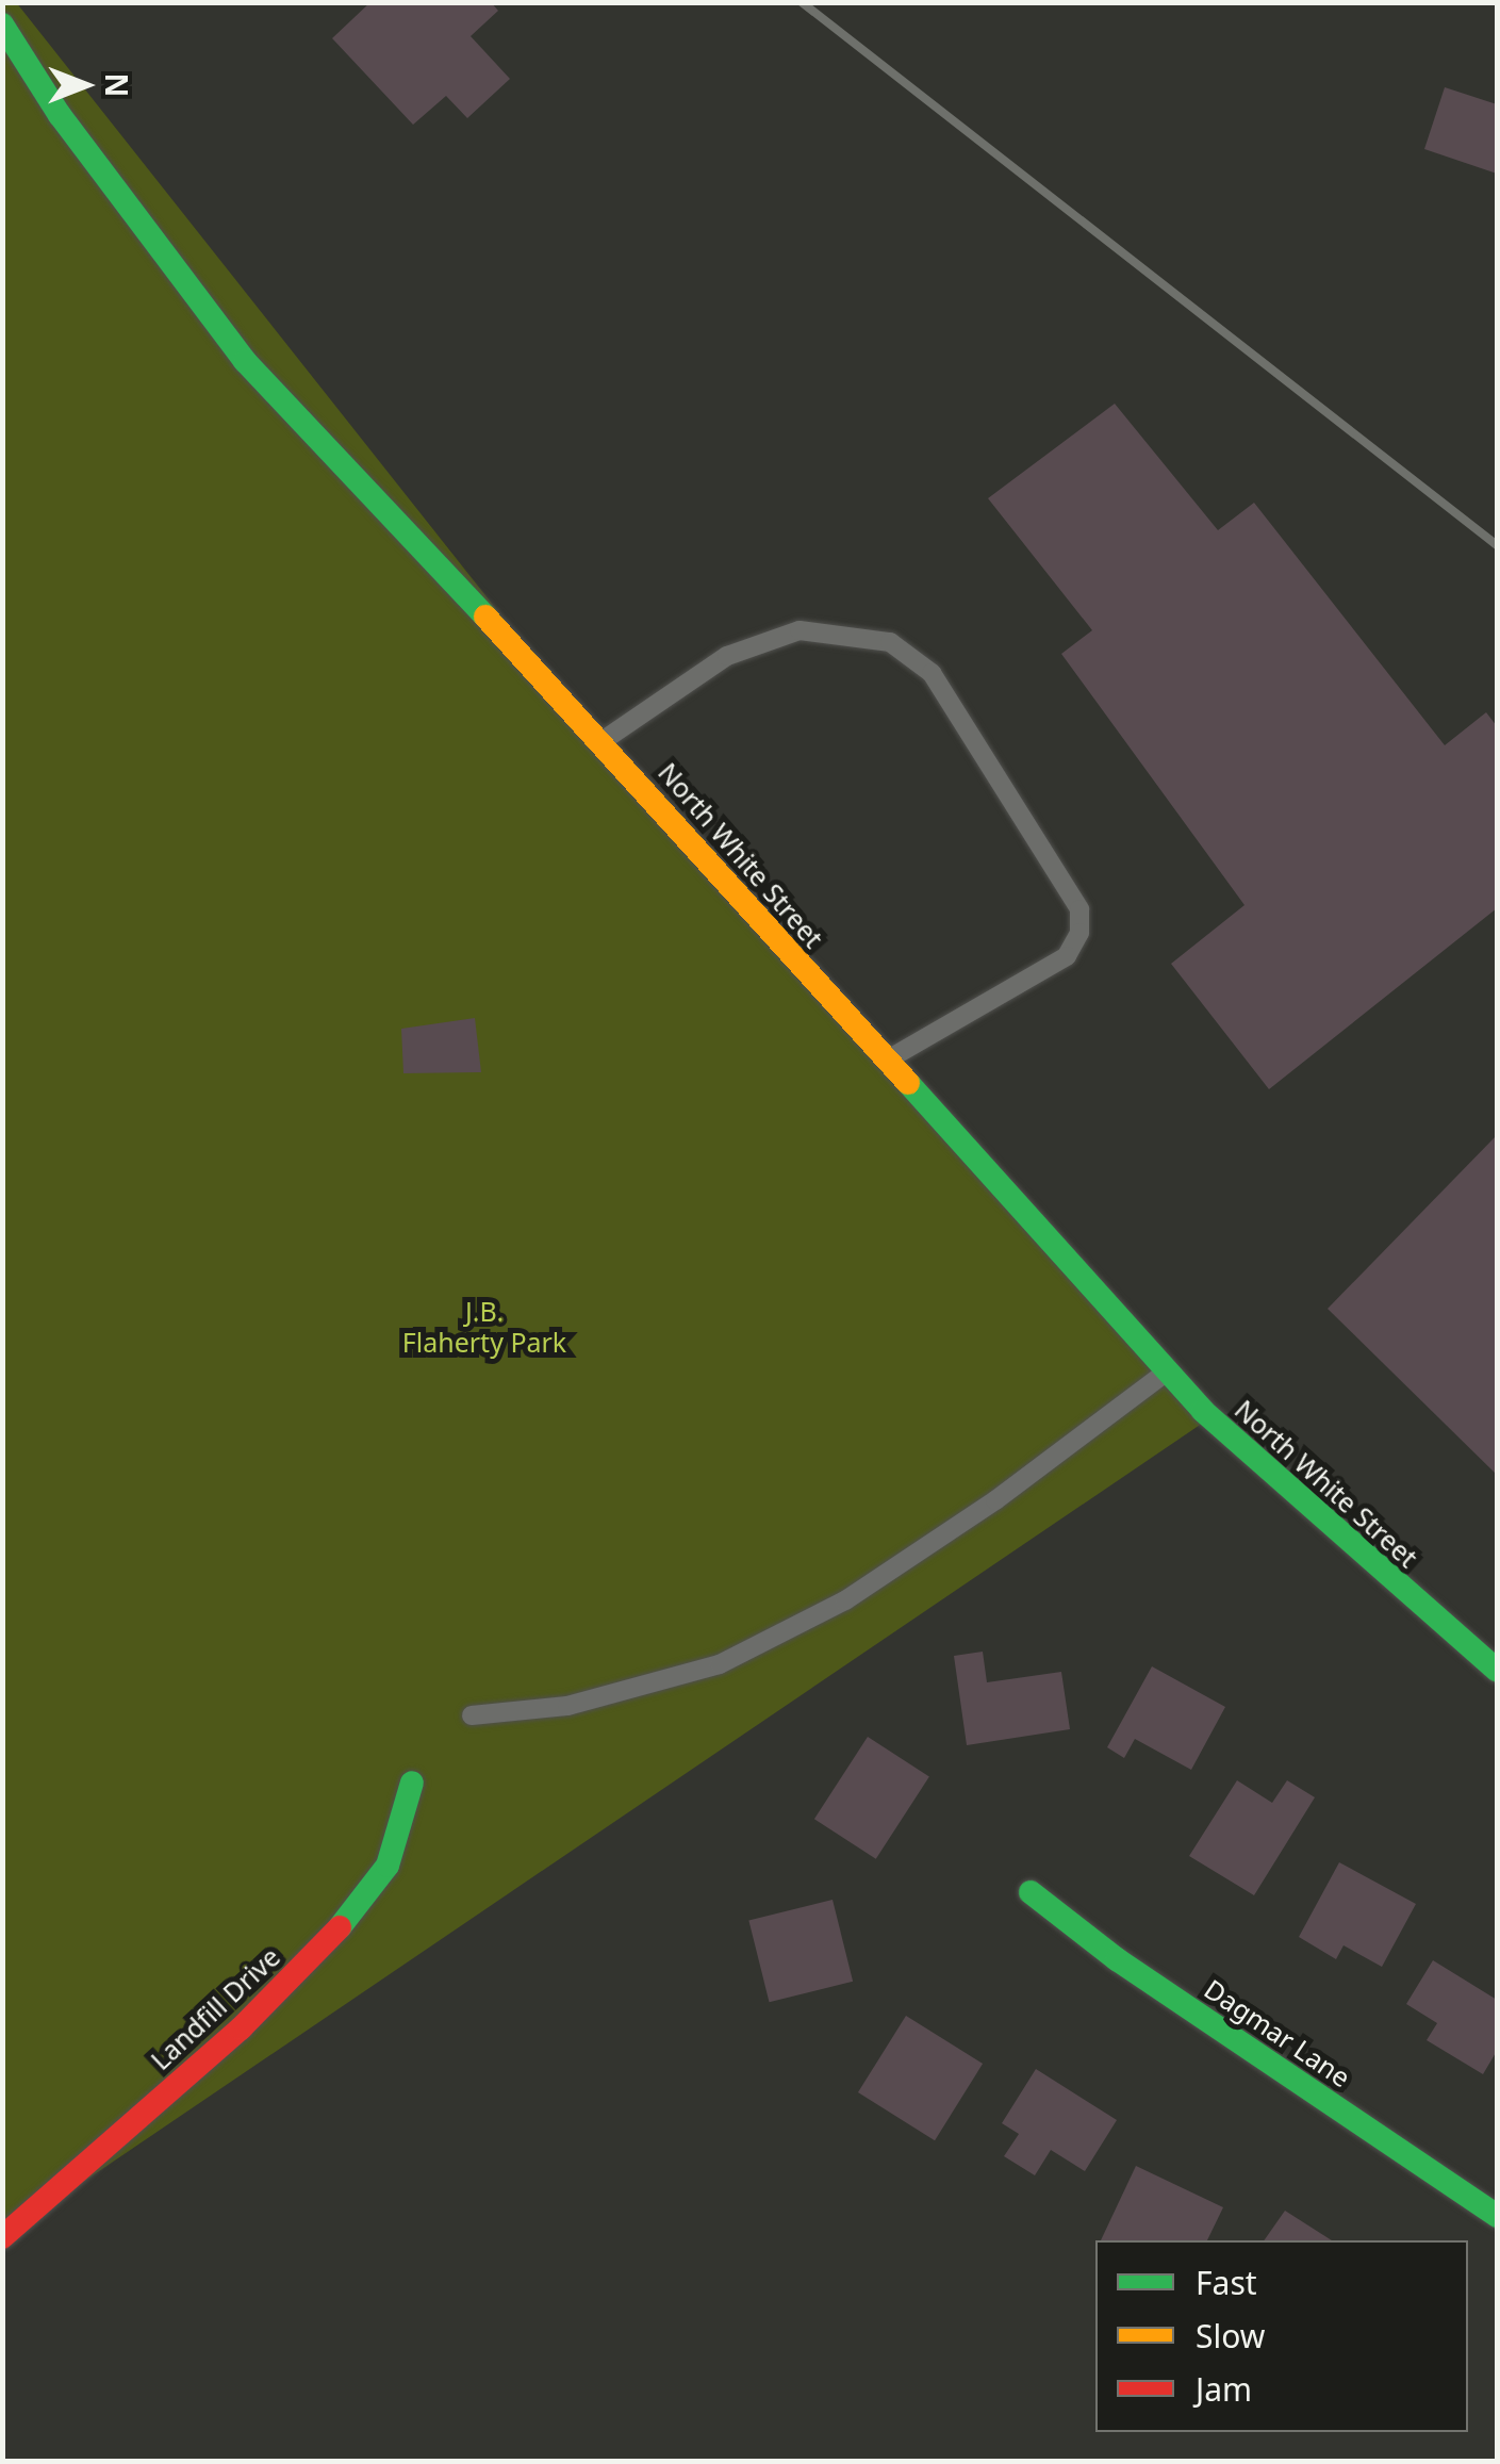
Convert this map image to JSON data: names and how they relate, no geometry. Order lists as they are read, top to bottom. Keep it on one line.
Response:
{"streets":{"main road":["North White Street","Landfill Drive","Dagmar Lane"]},"parks":["J.B. Flaherty Park"],"legend":["Fast","Slow","Jam"],"north":"right"}
